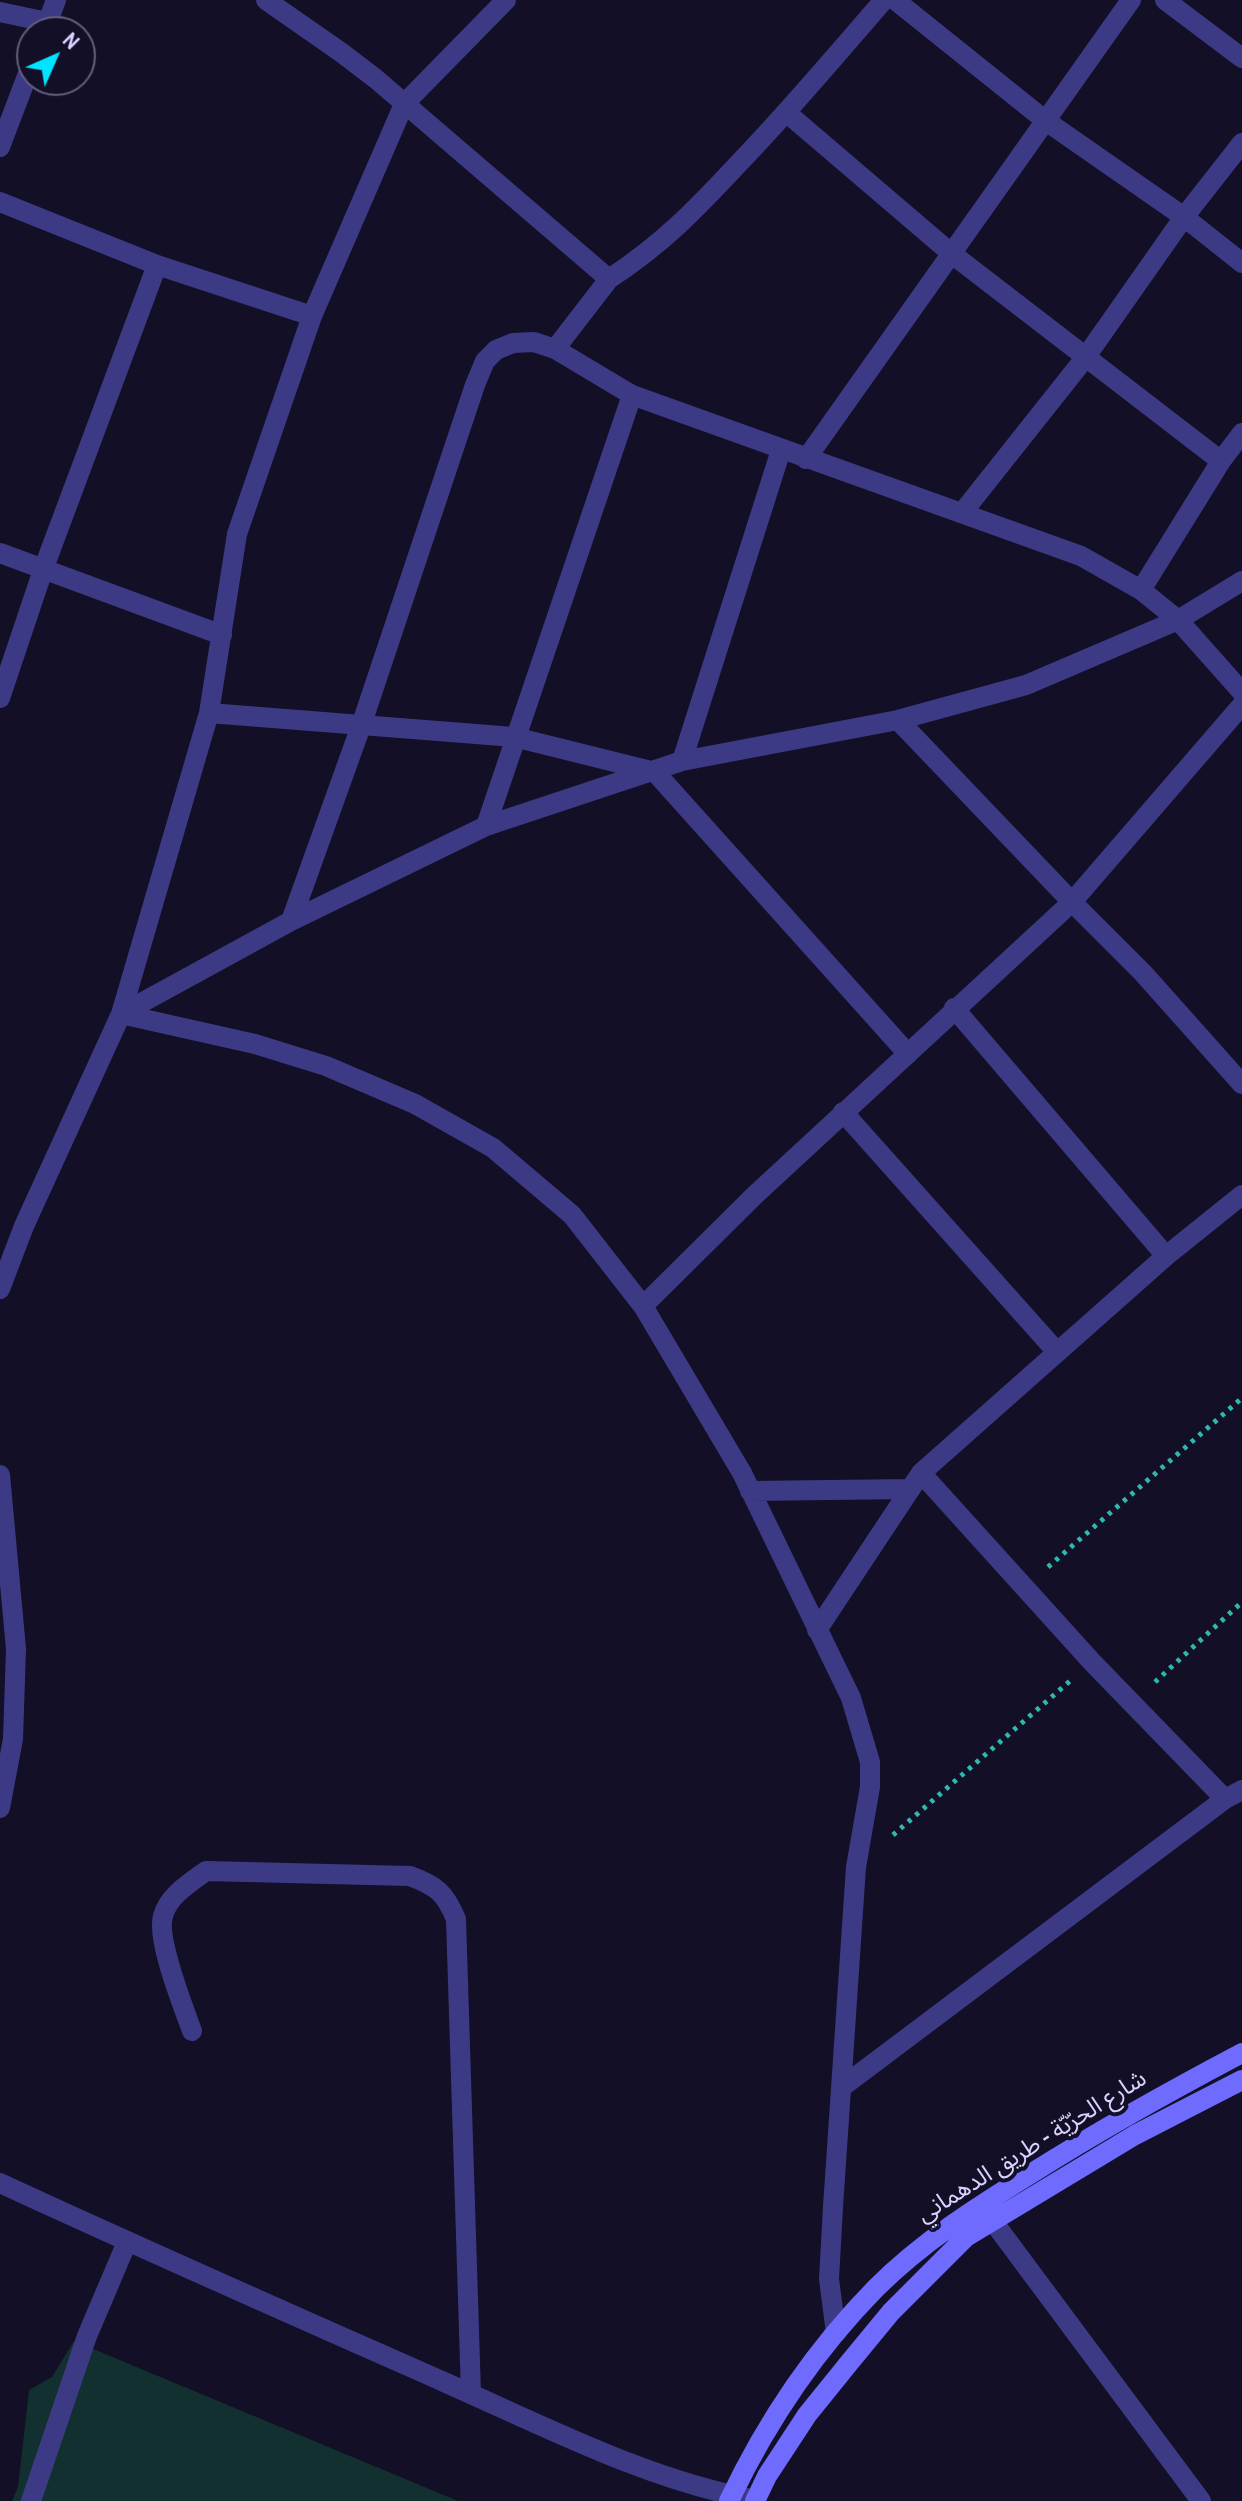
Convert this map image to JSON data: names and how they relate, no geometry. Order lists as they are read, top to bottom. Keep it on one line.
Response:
{"streets":{"main road":["شارع الحرّيّة - طريق الدهماني"]},"north":"top right"}
